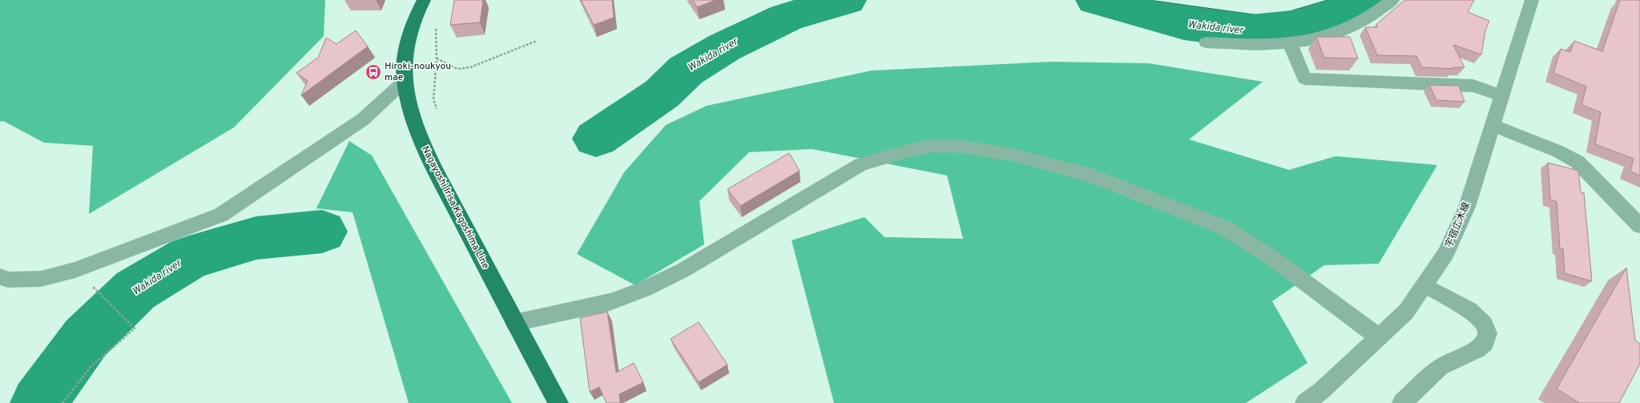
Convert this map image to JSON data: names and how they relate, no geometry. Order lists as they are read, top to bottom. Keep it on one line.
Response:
{"streets":{"main road":["Nagayoshi Irisa Kagoshima Line"],"street":["宇宿広木線"]},"water":["Wakida river"],"places":{"bus stop":["Hiroki-noukyou mae"]}}
